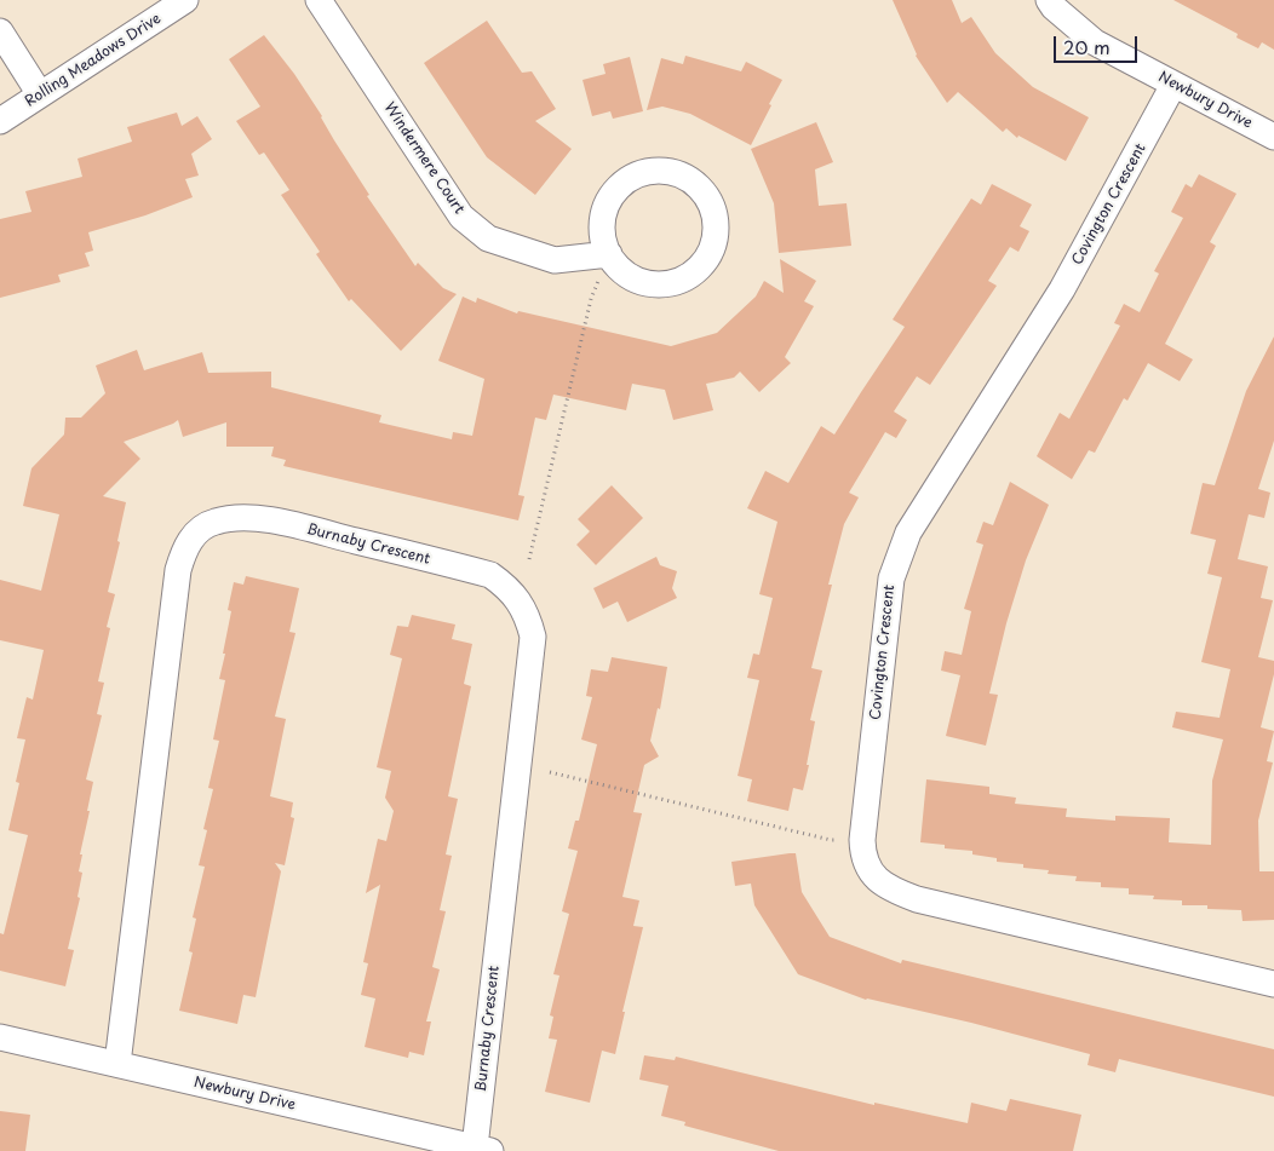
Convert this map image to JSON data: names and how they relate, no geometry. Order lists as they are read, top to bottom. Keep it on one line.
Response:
{"streets":{"street":["Rolling Meadows Drive","Newbury Drive","Windermere Court","Covington Crescent","Burnaby Crescent"]},"crossings":[["Newbury Drive","Covington Crescent"],["Newbury Drive","Burnaby Crescent"]],"scale_bar":"20 m"}
